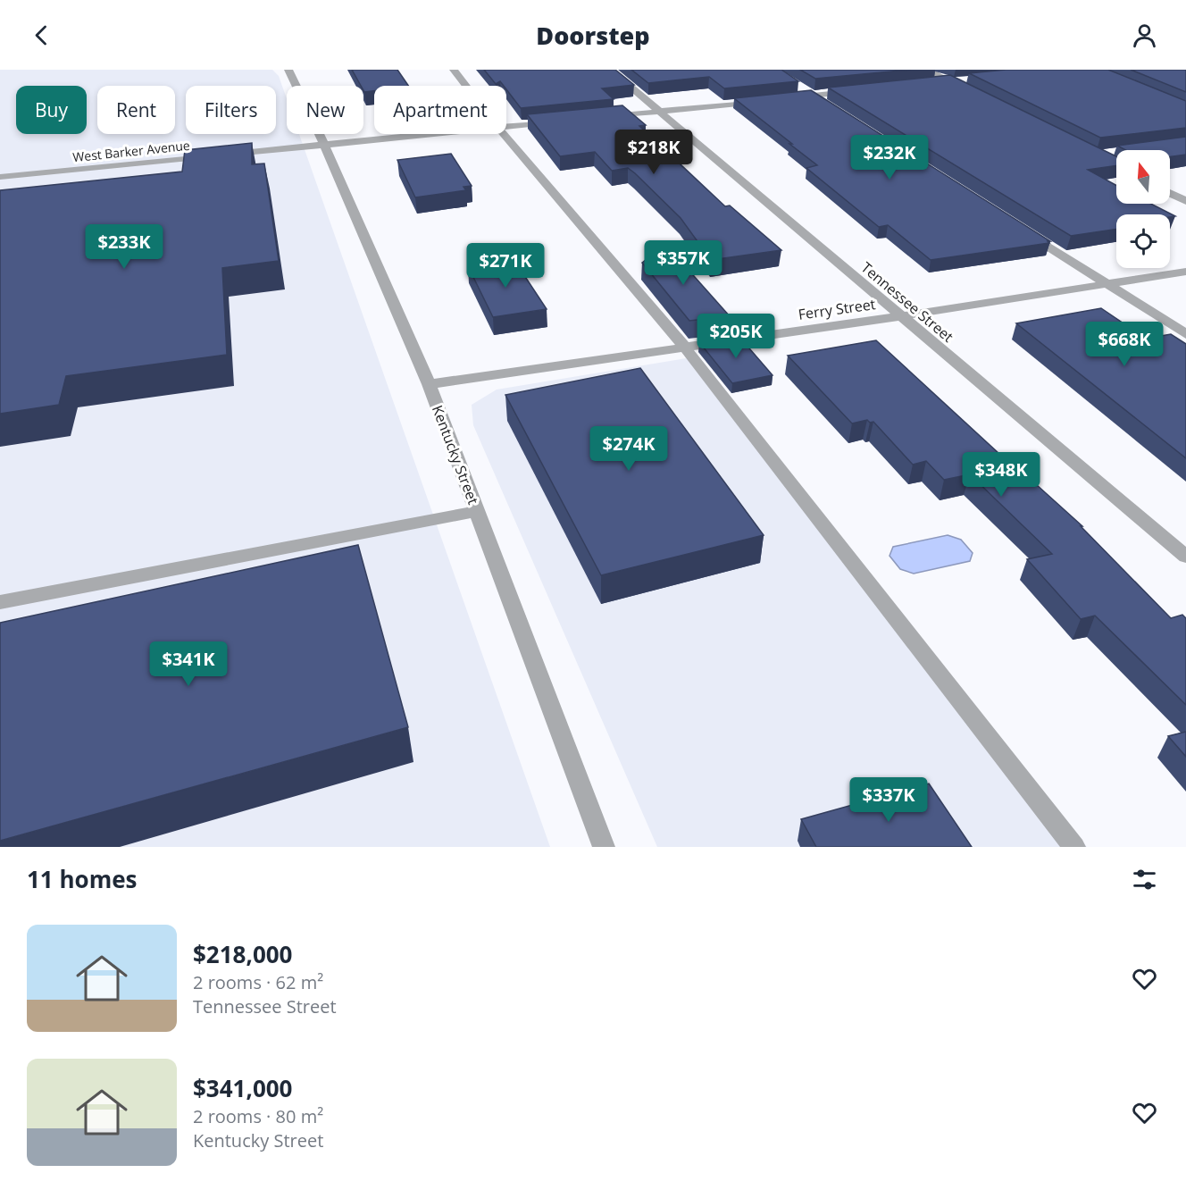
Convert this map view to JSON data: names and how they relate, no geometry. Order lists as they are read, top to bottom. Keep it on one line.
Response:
{"streets":{"street":["West Barker Avenue","Tennessee Street","Ferry Street","Kentucky Street"]},"crossings":[["West Barker Avenue","Kentucky Street"],["Tennessee Street","Ferry Street"],["Ferry Street","Kentucky Street"]],"north":"top","page":{"header":"Doorstep","chip":["Buy","Rent","Filters","New","Apartment"],"price":["$218K","$232K","$233K","$357K","$271K","$205K","$668K","$274K","$348K","$341K","$337K"],"heading":"11 homes","list":[{"name":"$218,000","note":"2 rooms · 62 m² · Tennessee Street"},{"name":"$341,000","note":"2 rooms · 80 m² · Kentucky Street"}]}}
